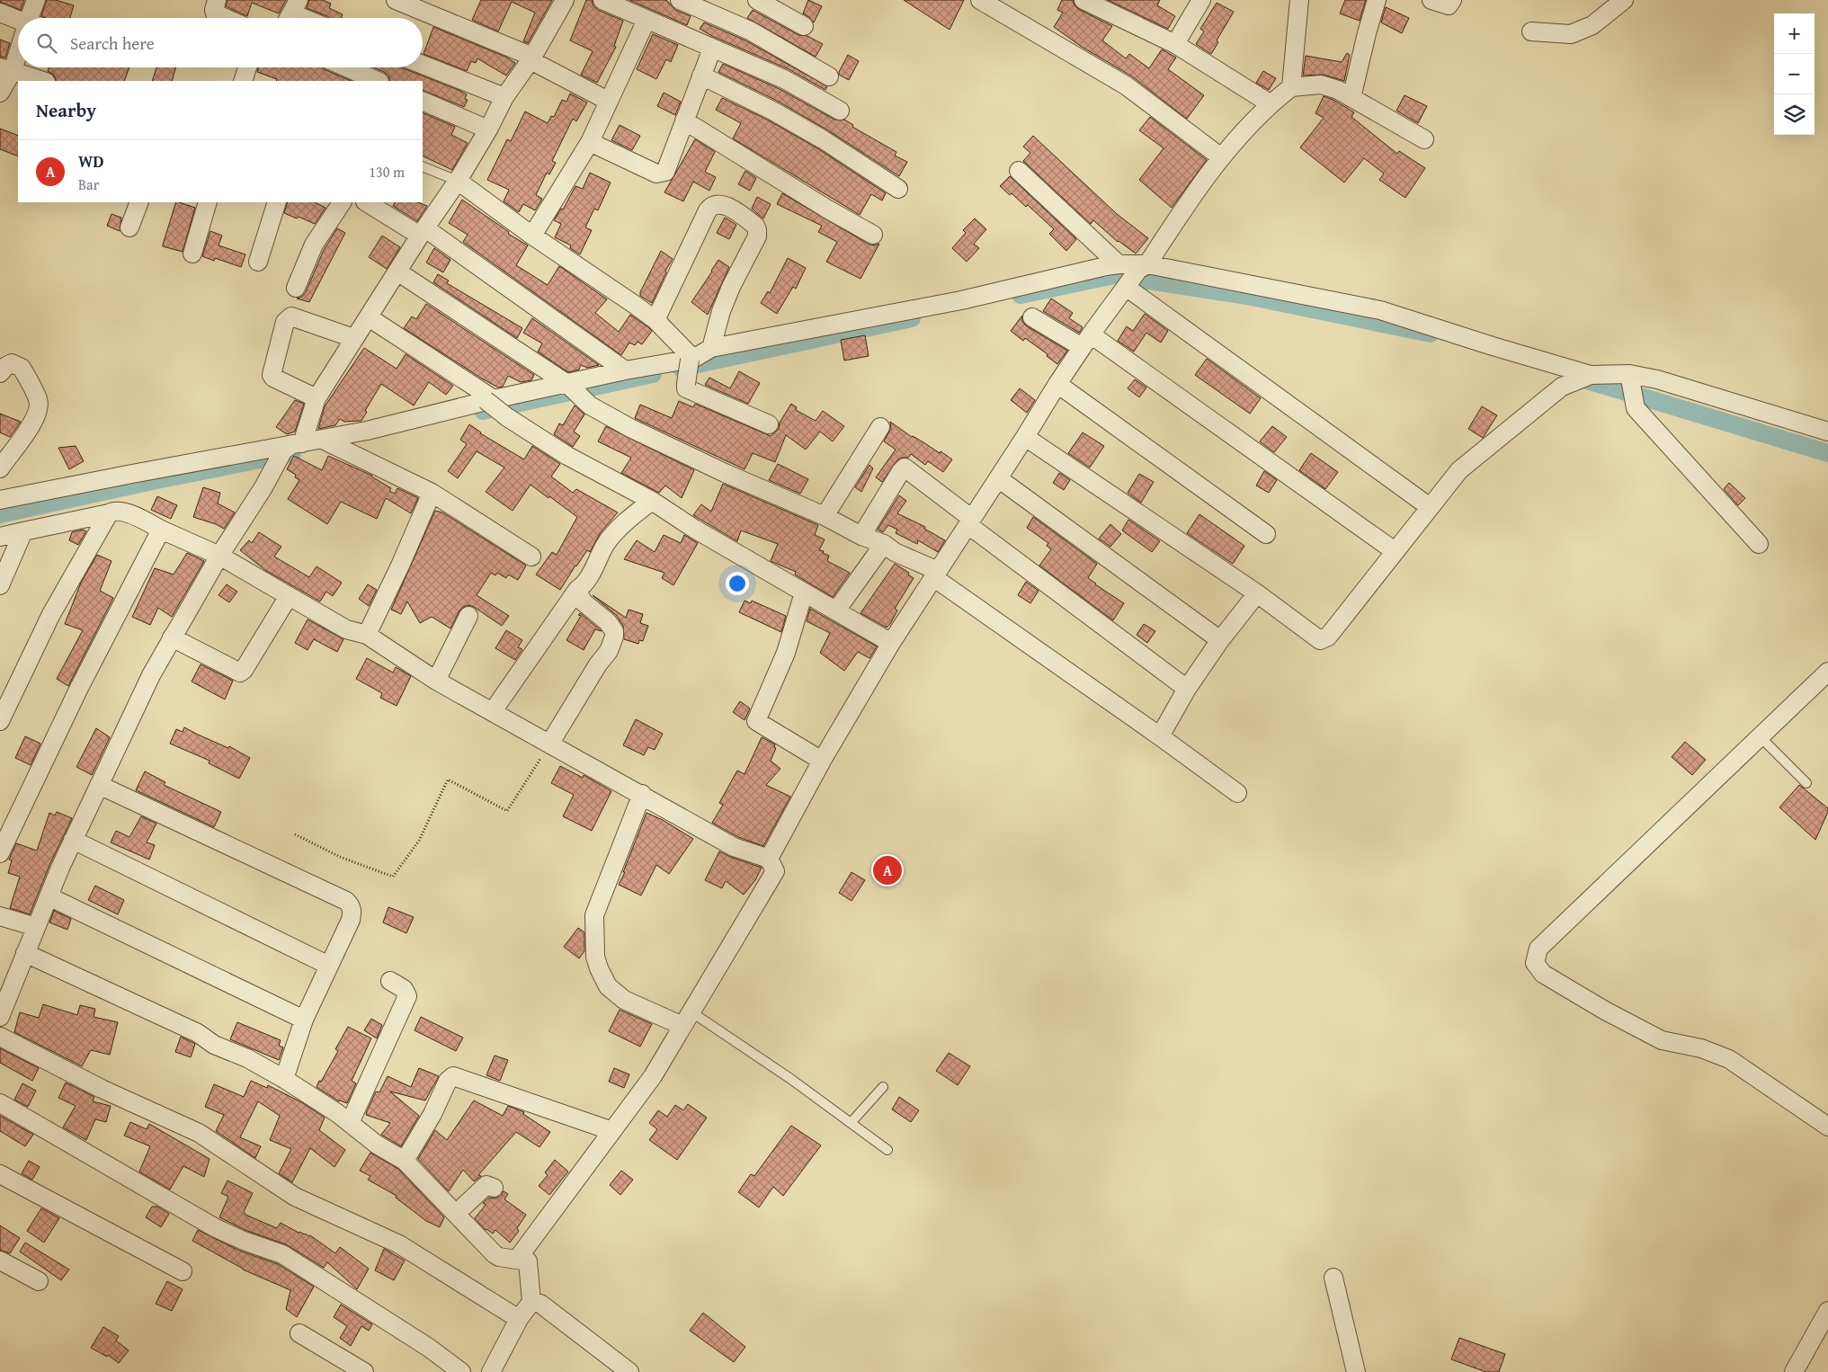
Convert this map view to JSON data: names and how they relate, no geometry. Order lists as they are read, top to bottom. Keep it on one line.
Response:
{"page":{"map_buttons":["+","−"],"search":"Search here","heading":"Nearby","list":[{"mark":"A","name":"WD","note":"Bar","value":"130 m"}],"pins":"A"}}
